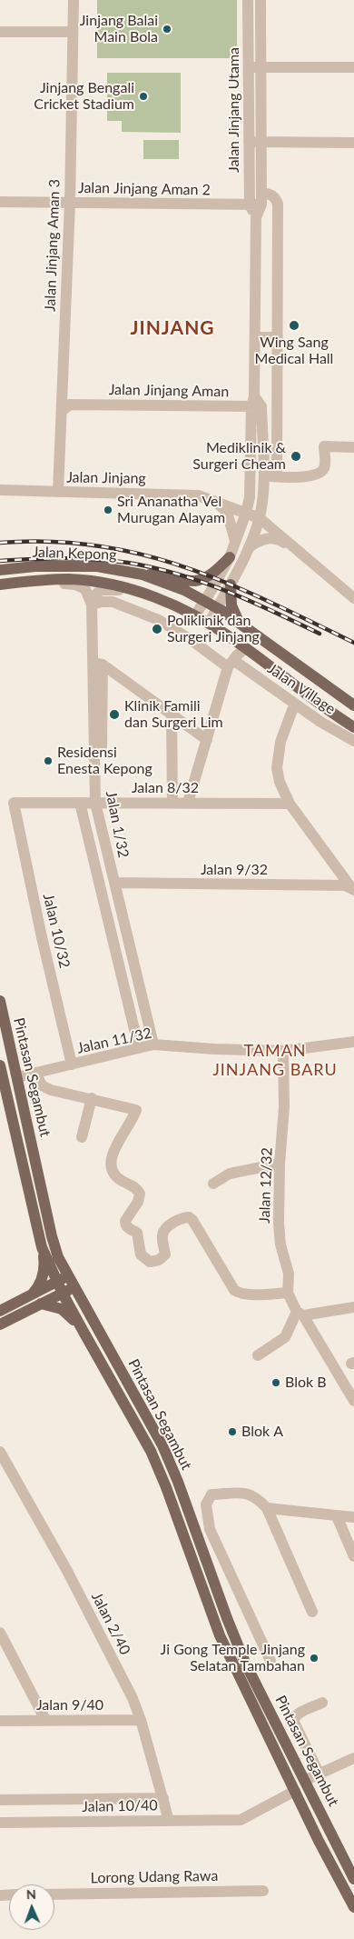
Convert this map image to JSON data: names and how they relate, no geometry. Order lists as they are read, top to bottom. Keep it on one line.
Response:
{"streets":{"main road":["Jalan Kepong","Pintasan Segambut"],"street":["Jalan Jinjang Utama","Jalan Jinjang Aman 2","Jalan Jinjang Aman 3","Jalan Jinjang Aman","Jalan Jinjang","Jalan Village","Jalan 8/32","Jalan 1/32","Jalan 9/32","Jalan 10/32","Jalan 11/32","Jalan 12/32","Jalan 2/40","Jalan 9/40","Jalan 10/40","Lorong Udang Rawa"]},"crossings":[["Jalan Jinjang Utama","Jalan Jinjang Aman 2"],["Jalan Jinjang Utama","Jalan Jinjang Aman"],["Jalan Jinjang Utama","Jalan Jinjang"],["Jalan Jinjang Utama","Jalan Kepong"],["Jalan Jinjang Aman 2","Jalan Jinjang Aman 3"],["Jalan Jinjang Aman 3","Jalan Jinjang Aman"],["Jalan Jinjang Aman 3","Jalan Jinjang"],["Jalan Village","Jalan 1/32"],["Jalan 8/32","Jalan 1/32"],["Jalan 8/32","Jalan 10/32"],["Jalan 1/32","Jalan 9/32"],["Jalan 1/32","Jalan 11/32"],["Jalan 10/32","Jalan 11/32"],["Jalan 11/32","Pintasan Segambut"],["Jalan 11/32","Jalan 12/32"],["Pintasan Segambut","Jalan 10/40"],["Jalan 2/40","Jalan 9/40"],["Jalan 2/40","Jalan 10/40"]],"districts":["JINJANG","TAMAN JINJANG BARU"],"places":["Jinjang Balai Main Bola","Jinjang Bengali Cricket Stadium","Wing Sang Medical Hall","Mediklinik & Surgeri Cheam","Sri Ananatha Vel Murugan Alayam","Poliklinik dan Surgeri Jinjang","Klinik Famili dan Surgeri Lim","Residensi Enesta Kepong","Blok B","Blok A","Ji Gong Temple Jinjang Selatan Tambahan"],"north":"top"}
